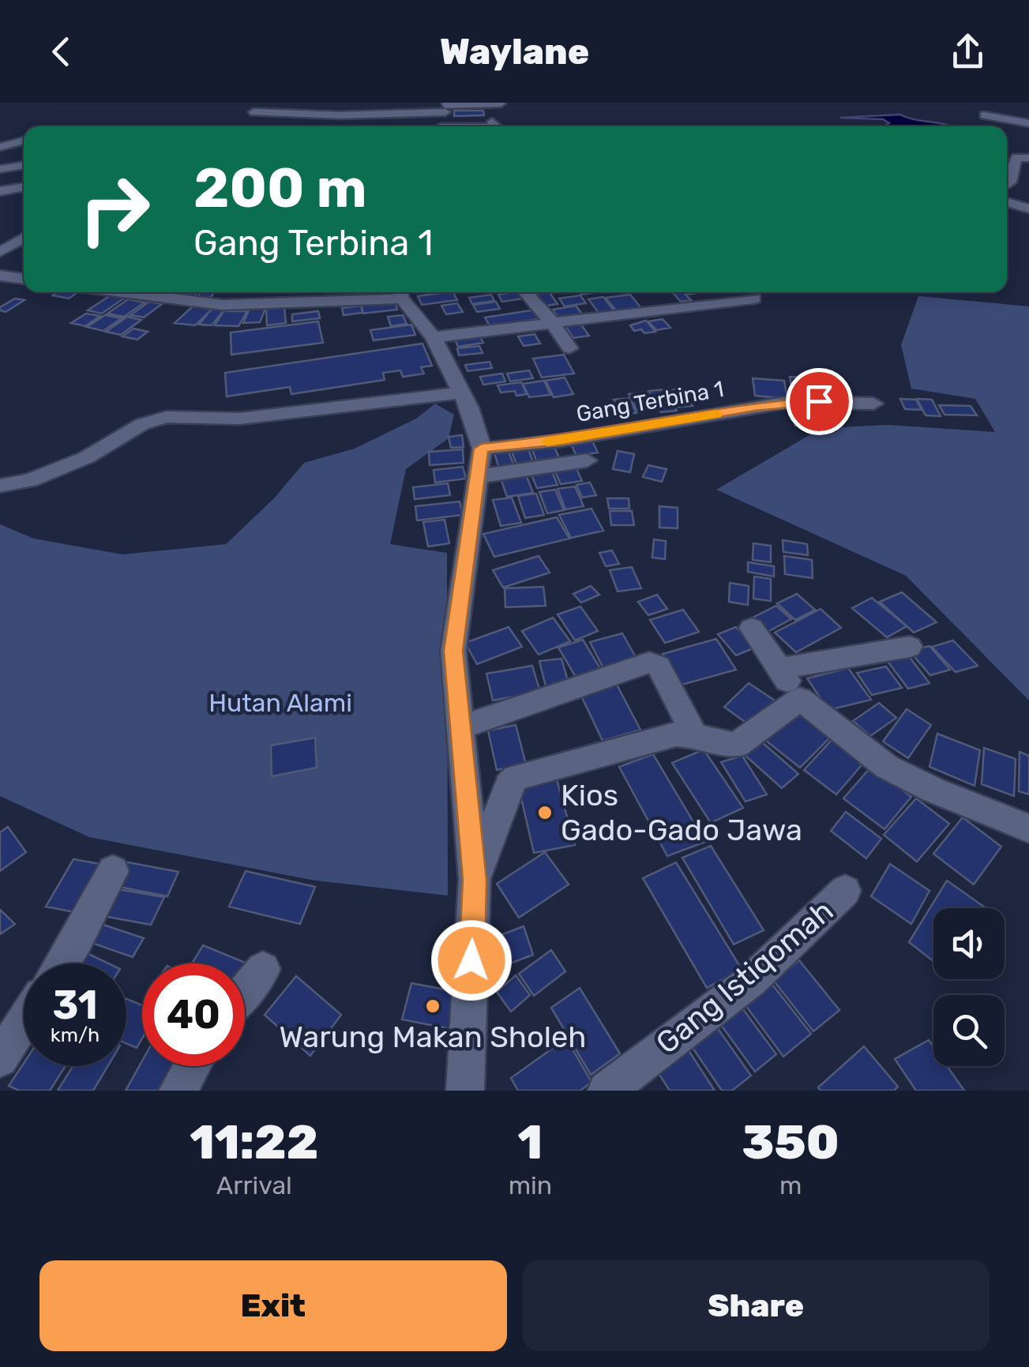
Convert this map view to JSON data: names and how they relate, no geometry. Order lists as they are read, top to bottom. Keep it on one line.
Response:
{"streets":{"street":["Gang Terbina 1","Gang Istiqomah"]},"parks":["Hutan Alami"],"places":["Kios Gado-Gado Jawa","Warung Makan Sholeh"],"page":{"header":"Waylane","turn":["200 m","Gang Terbina 1"],"speed":"31 km/h","limit":"40","eta":["11:22","Arrival","1","min","350","m"],"buttons":["Exit","Share"]}}
